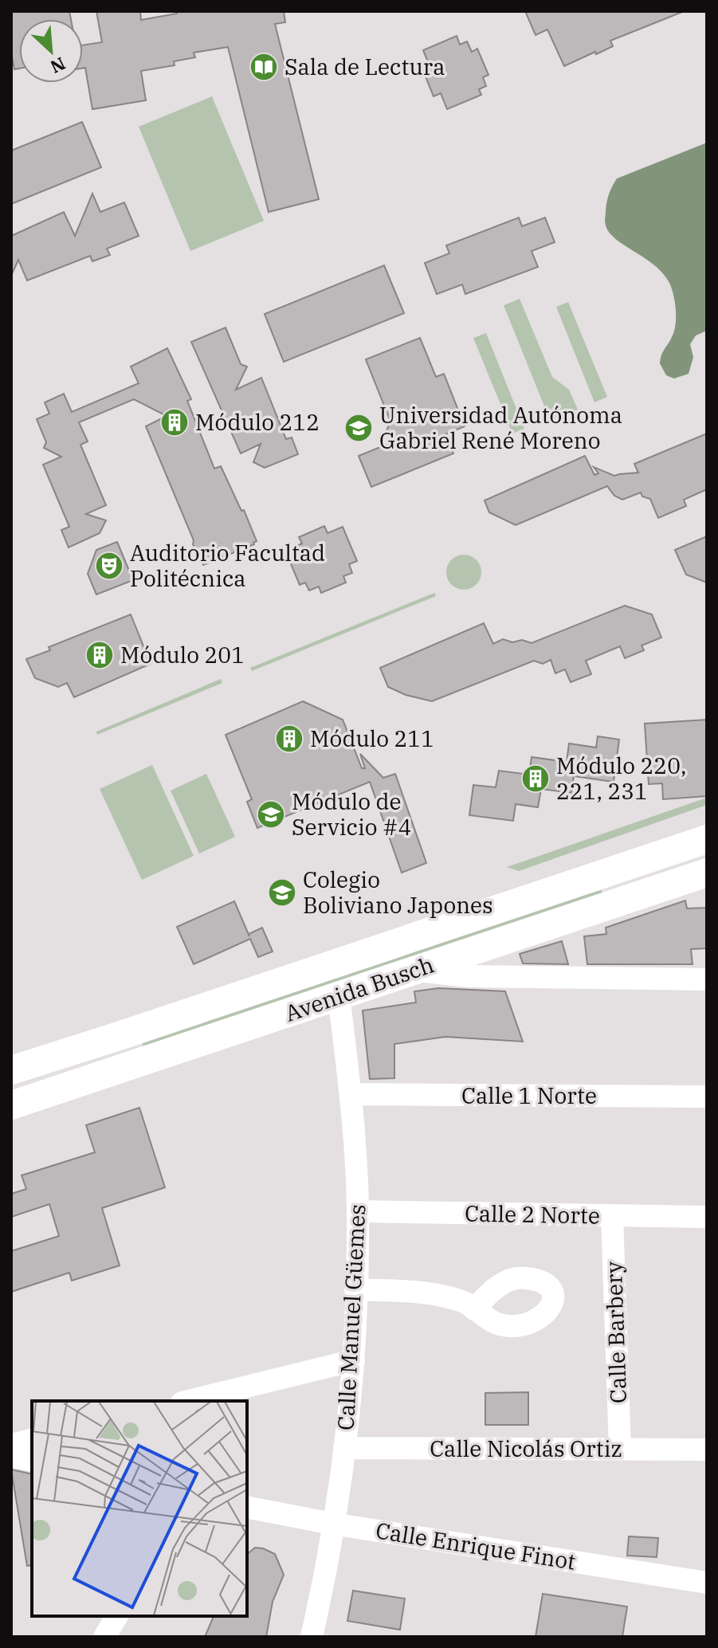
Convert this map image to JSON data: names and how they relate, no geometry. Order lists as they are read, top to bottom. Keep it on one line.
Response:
{"streets":{"main road":["Avenida Busch"],"street":["Calle 1 Norte","Calle 2 Norte","Calle Manuel Güemes","Calle Barbery","Calle Nicolás Ortiz","Calle Enrique Finot"]},"crossings":[["Avenida Busch","Calle Manuel Güemes"],["Calle 1 Norte","Calle Manuel Güemes"],["Calle 2 Norte","Calle Manuel Güemes"],["Calle 2 Norte","Calle Barbery"],["Calle Manuel Güemes","Calle Nicolás Ortiz"],["Calle Manuel Güemes","Calle Enrique Finot"],["Calle Barbery","Calle Nicolás Ortiz"]],"places":{"library":["Sala de Lectura"],"building":["Módulo 212","Módulo 201","Módulo 211","Módulo 220, 221, 231"],"school or university":["Universidad Autónoma Gabriel René Moreno","Módulo de Servicio #4","Colegio Boliviano Japones"],"theatre":["Auditorio Facultad Politécnica"]},"north":"bottom right"}
